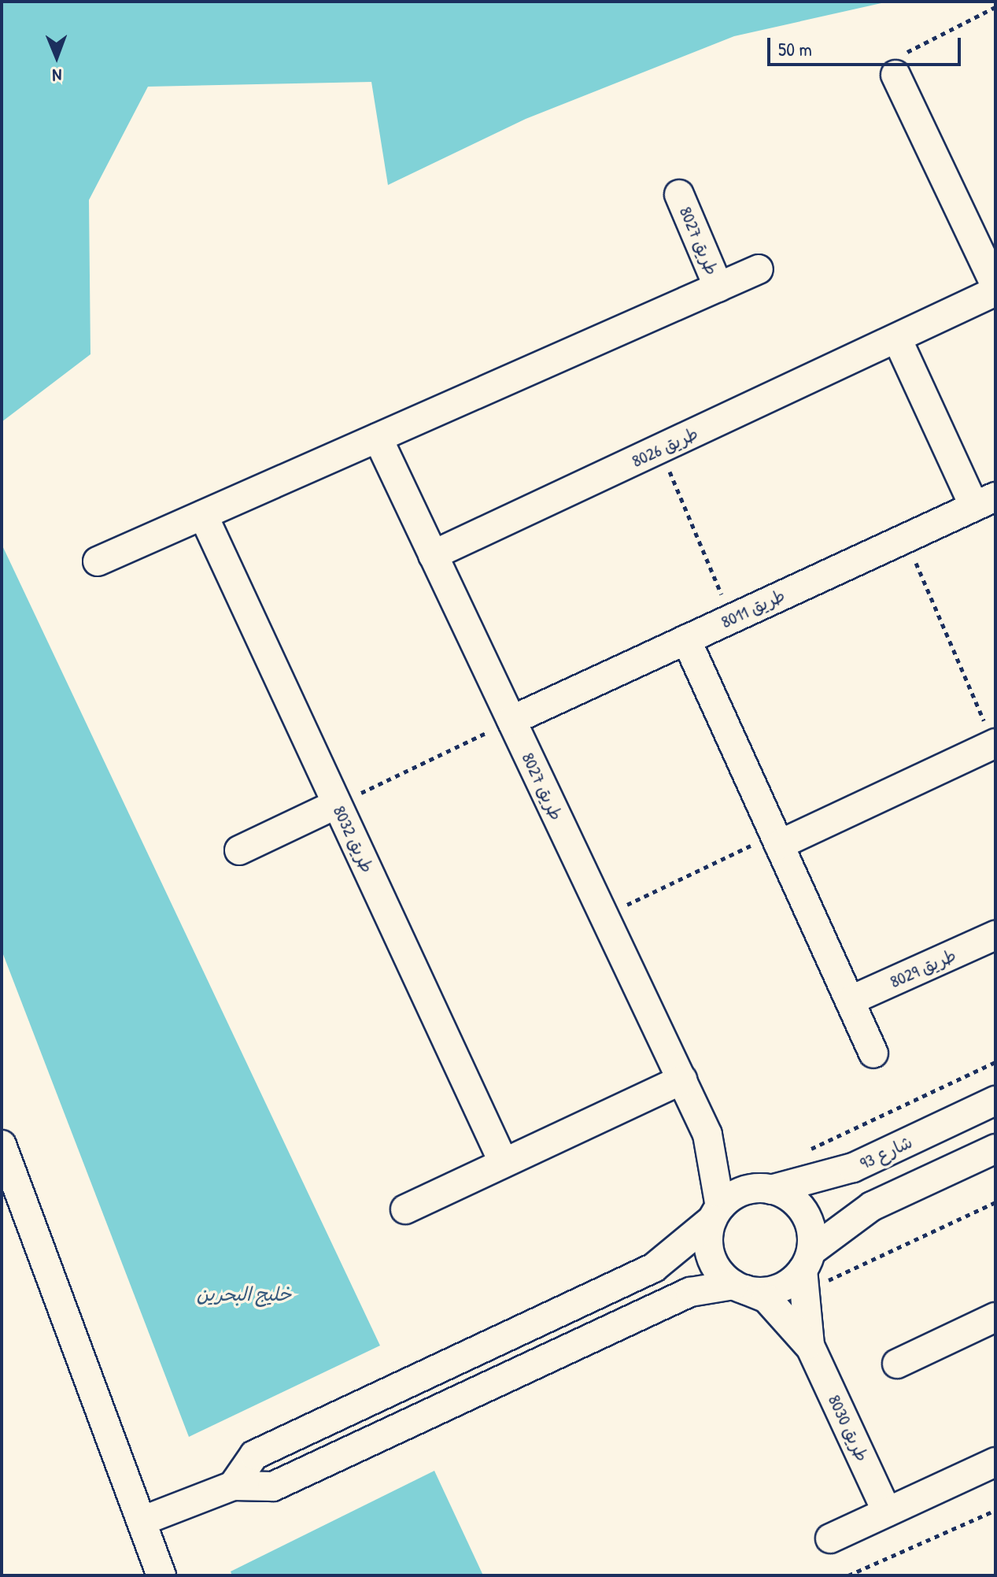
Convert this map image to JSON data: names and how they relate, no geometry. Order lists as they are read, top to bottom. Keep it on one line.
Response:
{"streets":{"street":["طريق 8027","طريق 8026","طريق 8011","طريق 8032","طريق 8029","شارع 93","طريق 8030"]},"crossings":[["طريق 8027","طريق 8026"],["طريق 8027","طريق 8011"],["طريق 8027","طريق 8032"],["طريق 8027","شارع 93"],["طريق 8027","طريق 8030"],["شارع 93","طريق 8030"]],"water":["خليج البحرين"],"scale_bar":"50 m","north":"bottom"}
